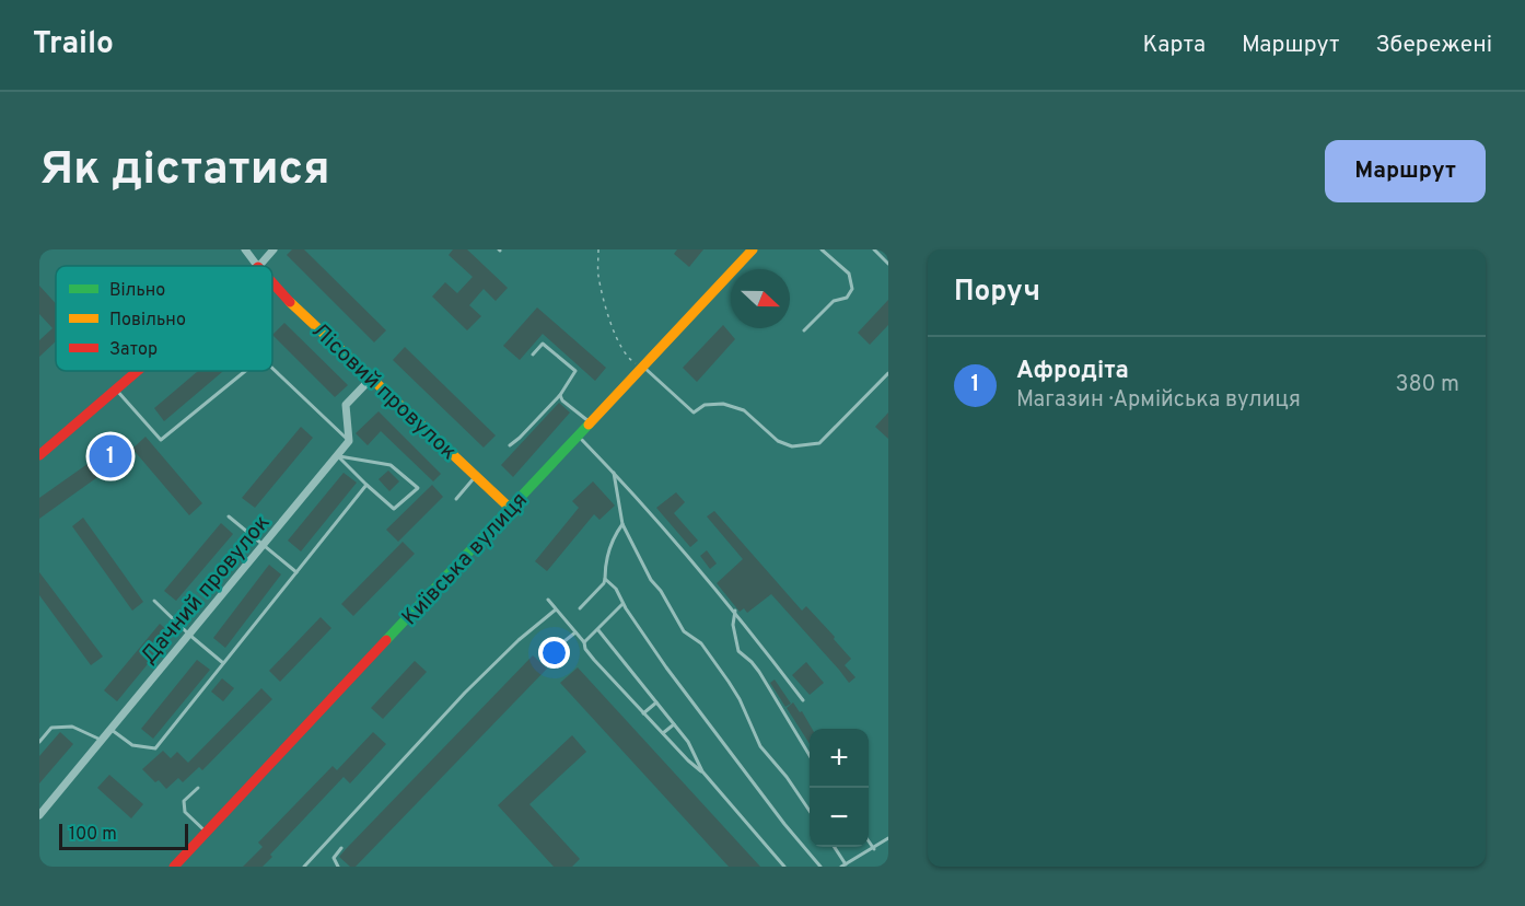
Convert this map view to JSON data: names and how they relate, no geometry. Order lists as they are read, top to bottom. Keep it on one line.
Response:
{"streets":{"main road":["Лісовий провулок","Київська вулиця"],"street":["Дачний провулок"]},"crossings":[["Лісовий провулок","Київська вулиця"]],"legend":["Вільно","Повільно","Затор"],"scale_bar":"100 m","north":"right","page":{"header":"Trailo","nav":["Карта","Маршрут","Збережені"],"buttons":"Маршрут","title":"Як дістатися","heading":"Поруч","list":[{"mark":"1","name":"Афродіта","note":"Магазин · Армійська вулиця","value":"380 m"}],"pins":"1","map_buttons":["+","−"],"scale":"100 m"}}
